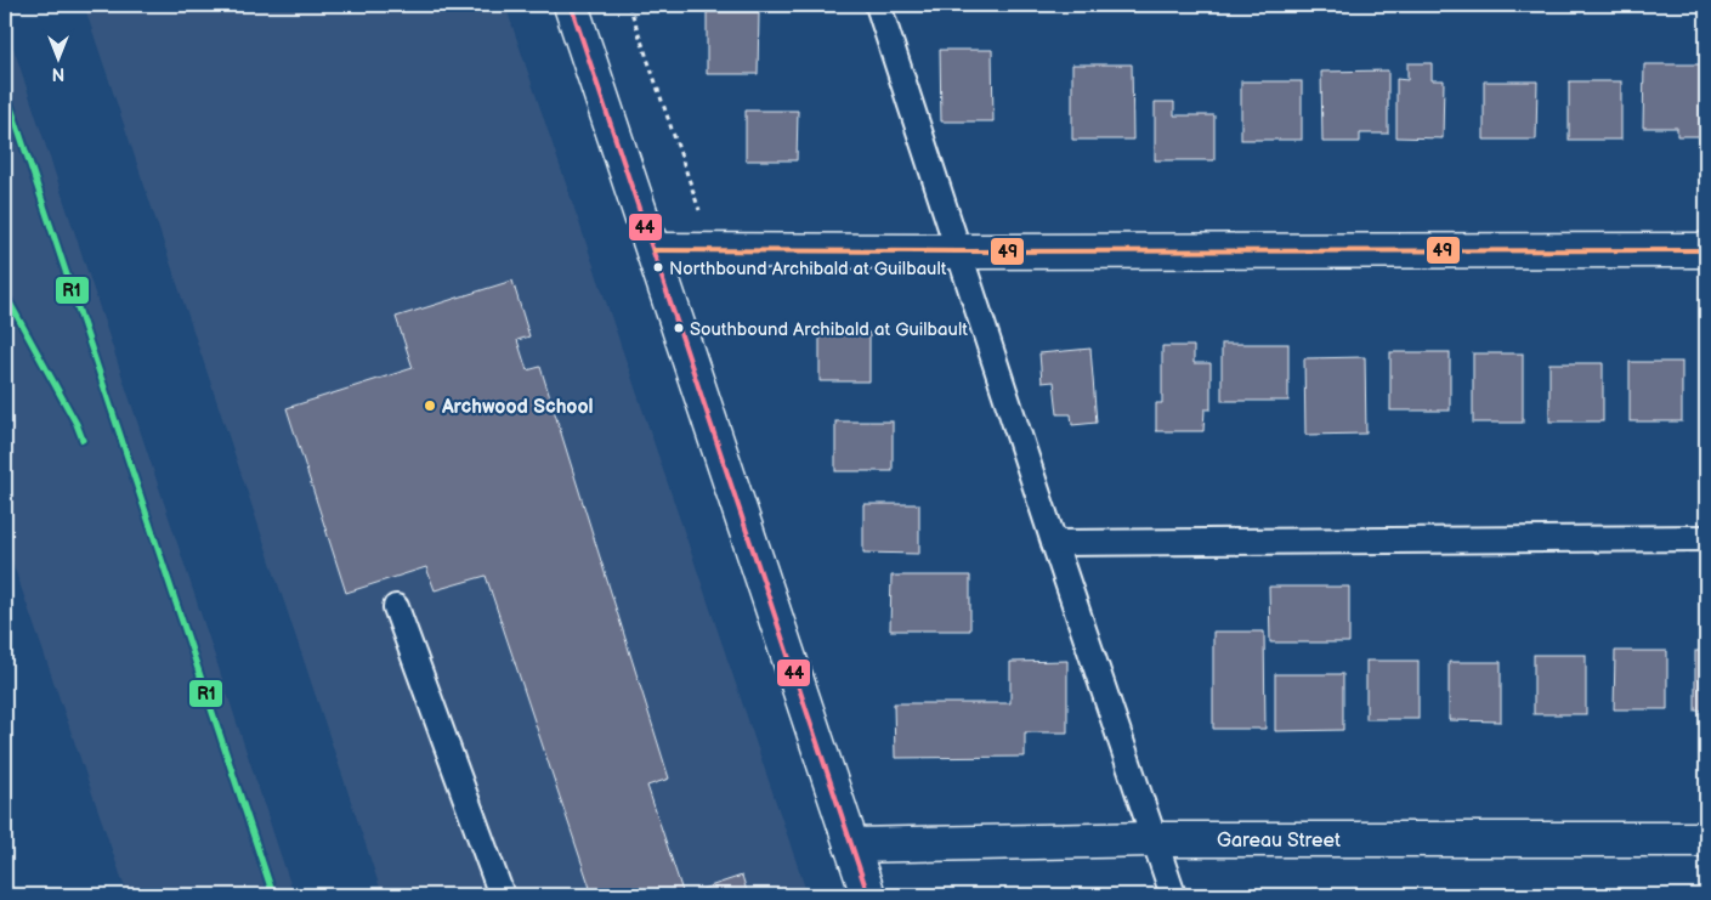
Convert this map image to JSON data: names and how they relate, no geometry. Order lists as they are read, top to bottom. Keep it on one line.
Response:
{"streets":{"street":["Gareau Street"]},"places":["Northbound Archibald at Guilbault","Southbound Archibald at Guilbault","Archwood School"],"lines":["transit line 44","transit line R1","transit line 49"],"north":"bottom"}
